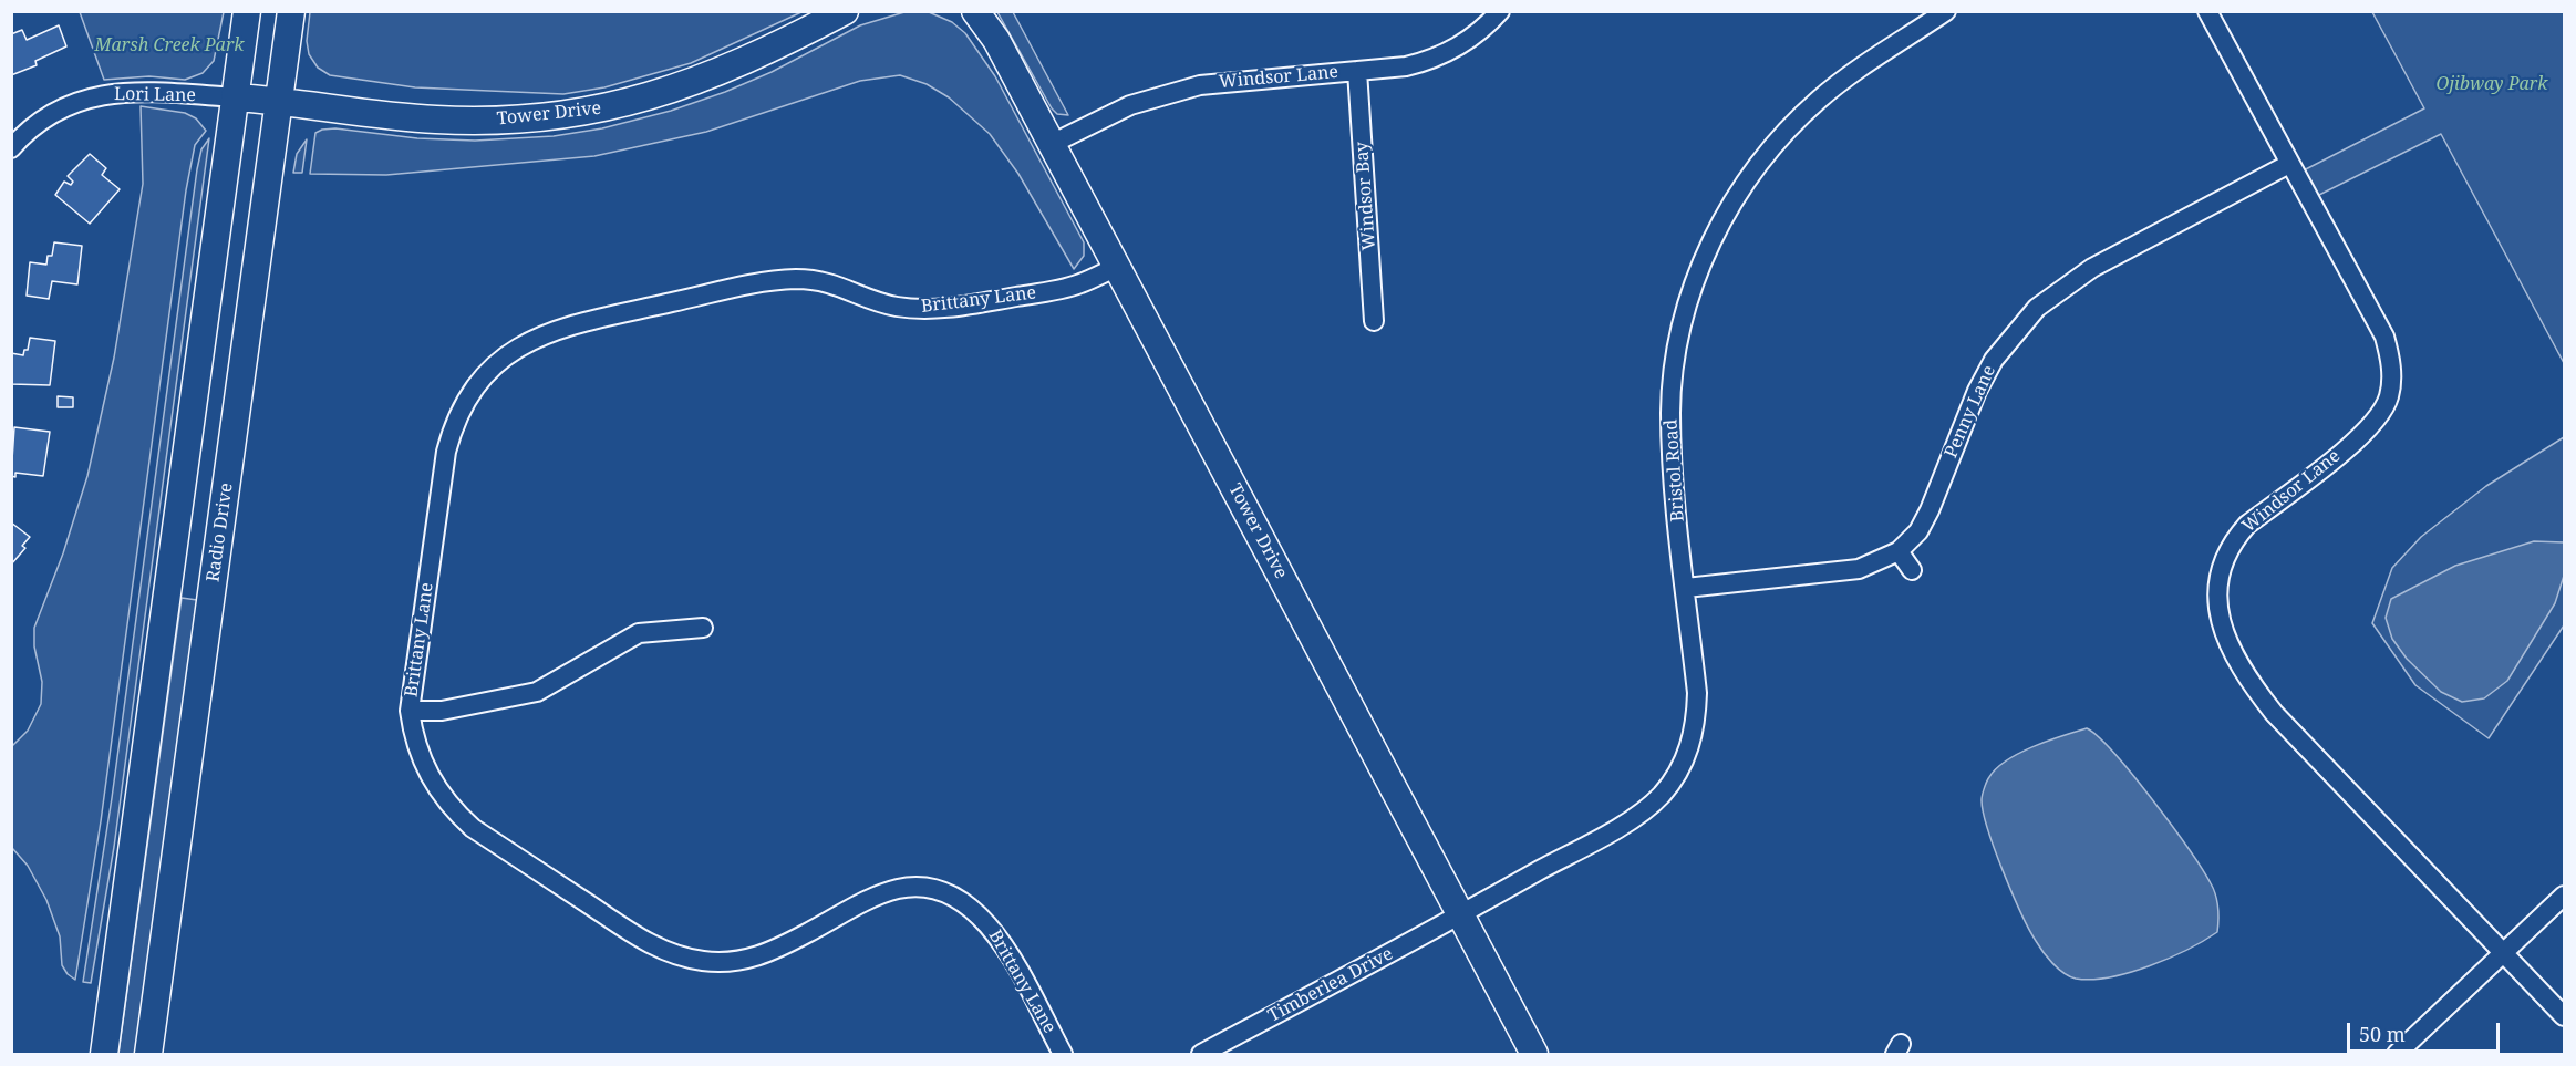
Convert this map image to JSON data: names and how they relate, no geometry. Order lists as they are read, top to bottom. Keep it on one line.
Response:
{"streets":{"main road":["Tower Drive","Radio Drive"],"street":["Windsor Lane","Lori Lane","Windsor Bay","Brittany Lane","Penny Lane","Bristol Road","Timberlea Drive"]},"crossings":[["Windsor Lane","Tower Drive"],["Windsor Lane","Windsor Bay"],["Windsor Lane","Penny Lane"],["Lori Lane","Tower Drive"],["Tower Drive","Brittany Lane"],["Tower Drive","Bristol Road"],["Tower Drive","Radio Drive"],["Tower Drive","Timberlea Drive"],["Penny Lane","Bristol Road"],["Bristol Road","Timberlea Drive"]],"parks":["Marsh Creek Park","Ojibway Park"],"scale_bar":"50 m"}
